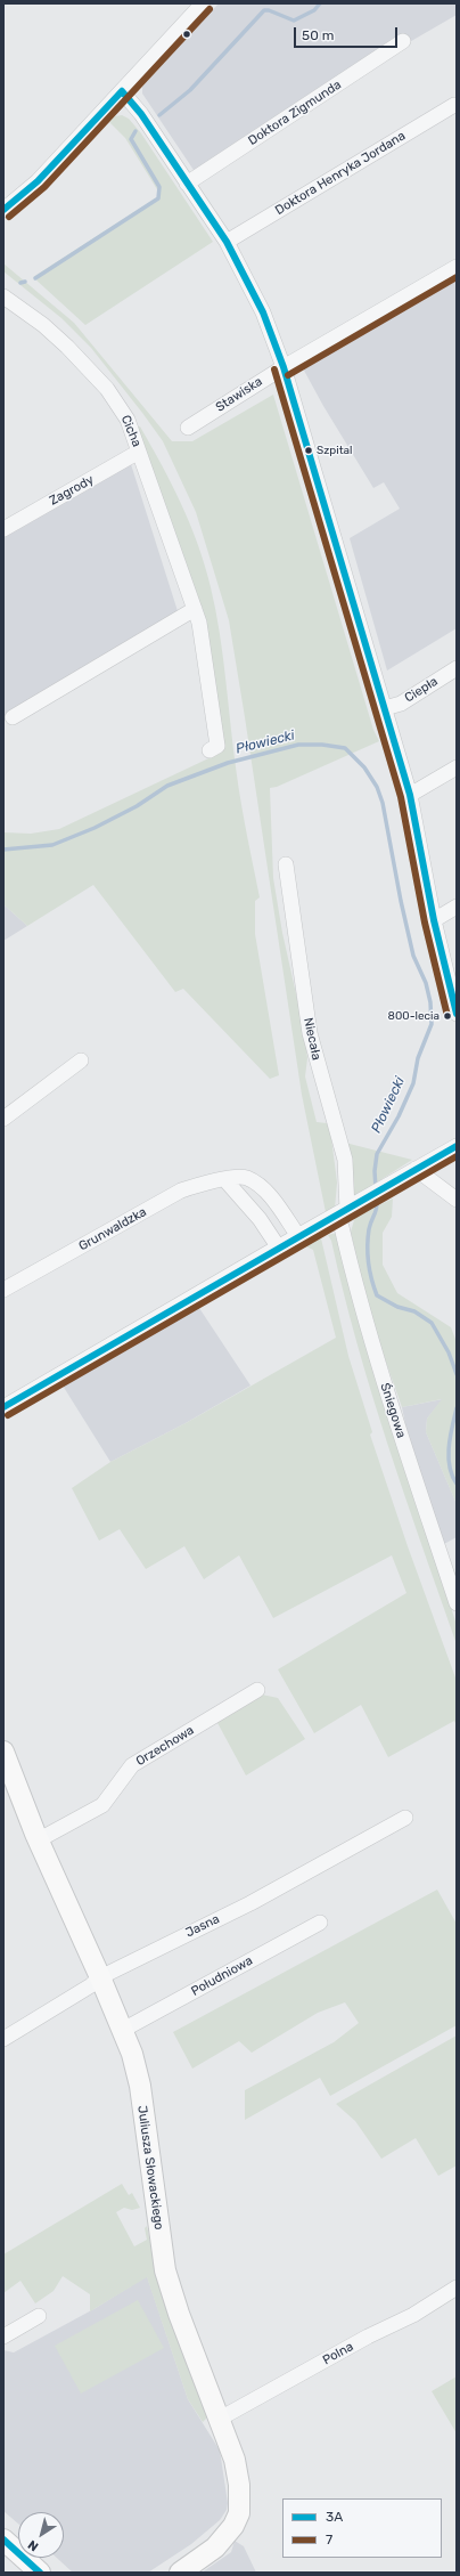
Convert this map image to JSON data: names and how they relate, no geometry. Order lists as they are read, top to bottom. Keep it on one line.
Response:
{"streets":{"street":["Doktora Zigmunda","Doktora Henryka Jordana","Stawiska","Cicha","Zagrody","Ciepła","Niecała","Grunwaldzka","Śniegowa","Orzechowa","Jasna","Południowa","Juliusza Słowackiego","Polna"]},"crossings":[["Cicha","Zagrody"],["Niecała","Śniegowa"],["Orzechowa","Juliusza Słowackiego"],["Jasna","Juliusza Słowackiego"],["Południowa","Juliusza Słowackiego"],["Juliusza Słowackiego","Polna"]],"water":["Płowiecki"],"places":["Szpital","800-lecia"],"lines":["transit line 7","transit line 3A"],"legend":["3A","7"],"scale_bar":"50 m","north":"bottom left"}
